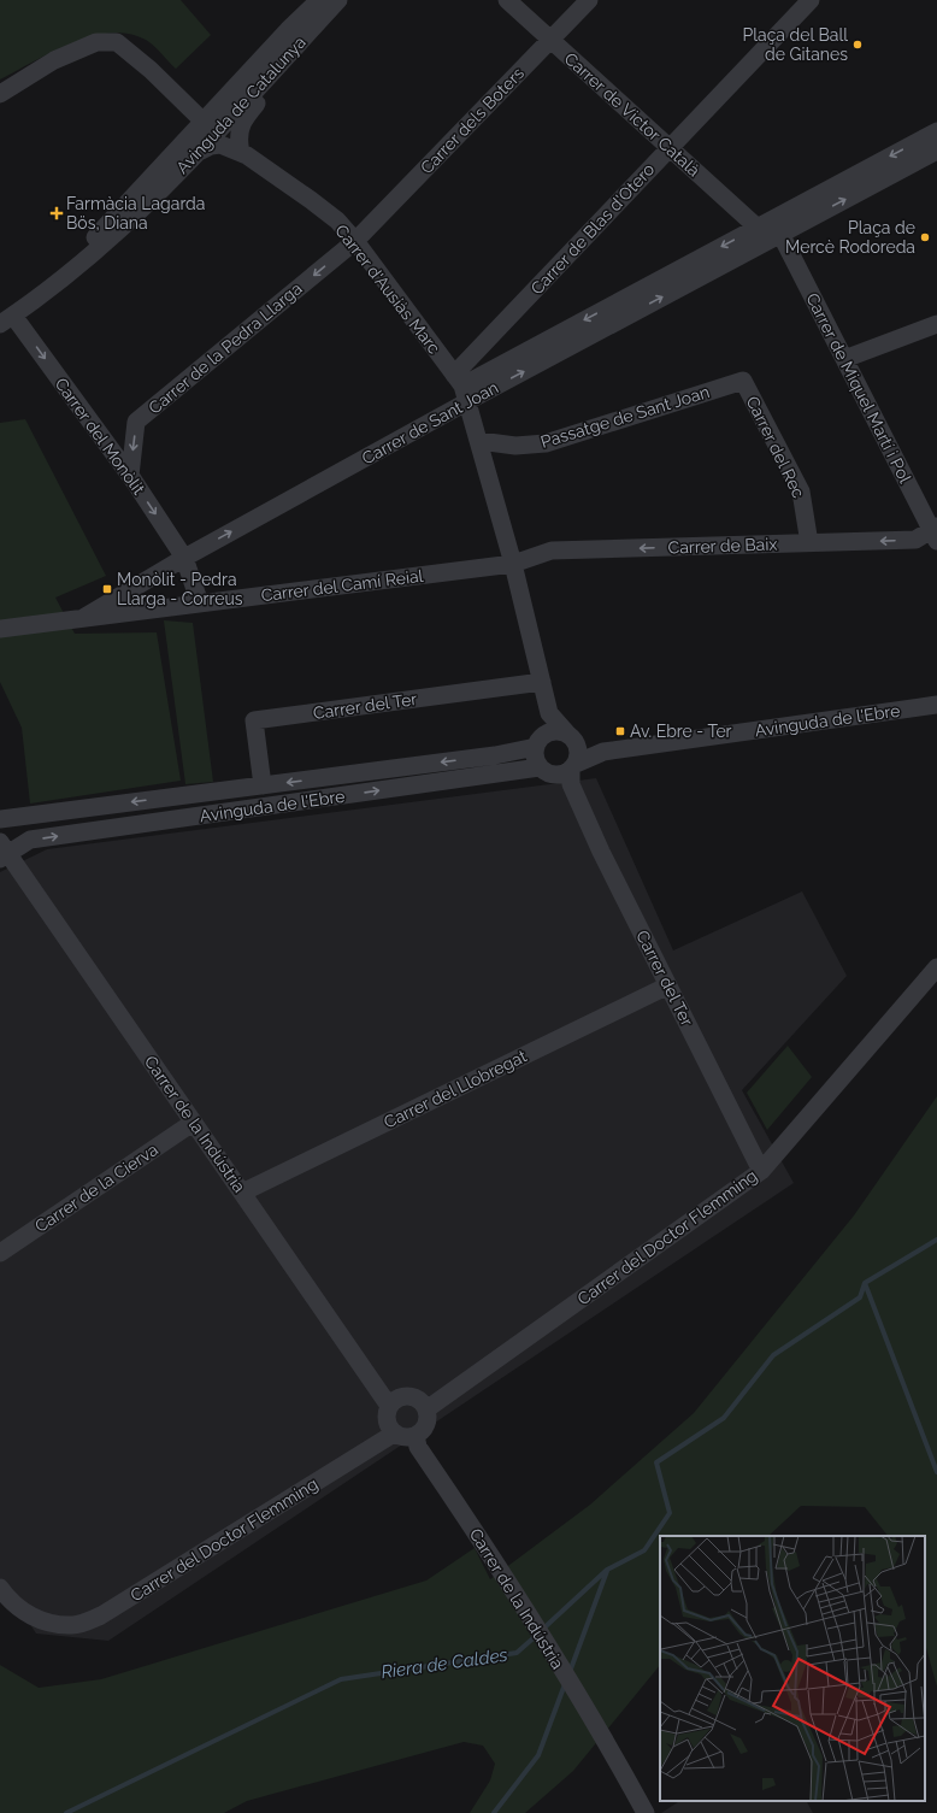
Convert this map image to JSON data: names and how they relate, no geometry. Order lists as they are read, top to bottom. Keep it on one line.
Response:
{"streets":{"street":["Avinguda de Catalunya","Carrer de Victor Català","Carrer dels Boters","Carrer de Blas d'Otero","Carrer d'Ausiàs Marc","Carrer de la Pedra Llarga","Carrer de Miquel Martí i Pol","Passatge de Sant Joan","Carrer de Sant Joan","Carrer del Monòlit","Carrer del Rec","Carrer de Baix","Carrer del Camí Reial","Carrer del Ter","Avinguda de l'Ebre","Carrer del Llobregat","Carrer de la Indústria","Carrer de la Cierva","Carrer del Doctor Flemming"]},"crossings":[["Avinguda de Catalunya","Carrer del Monòlit"],["Carrer de Victor Català","Carrer dels Boters"],["Carrer de Victor Català","Carrer de Blas d'Otero"],["Carrer de Victor Català","Carrer de Sant Joan"],["Carrer dels Boters","Carrer d'Ausiàs Marc"],["Carrer dels Boters","Carrer de la Pedra Llarga"],["Carrer de Blas d'Otero","Carrer d'Ausiàs Marc"],["Carrer de Blas d'Otero","Carrer de Sant Joan"],["Carrer d'Ausiàs Marc","Carrer de la Pedra Llarga"],["Carrer d'Ausiàs Marc","Carrer de Sant Joan"],["Carrer de la Pedra Llarga","Carrer del Monòlit"],["Carrer de Miquel Martí i Pol","Carrer de Sant Joan"],["Carrer de Miquel Martí i Pol","Carrer de Baix"],["Passatge de Sant Joan","Carrer del Rec"],["Carrer de Sant Joan","Carrer del Monòlit"],["Carrer de Sant Joan","Carrer del Camí Reial"],["Carrer del Monòlit","Carrer del Camí Reial"],["Carrer del Rec","Carrer de Baix"],["Carrer de Baix","Carrer del Camí Reial"],["Carrer del Ter","Avinguda de l'Ebre"],["Carrer del Ter","Carrer del Llobregat"],["Carrer del Ter","Carrer del Doctor Flemming"],["Avinguda de l'Ebre","Carrer de la Indústria"],["Carrer del Llobregat","Carrer de la Indústria"],["Carrer de la Indústria","Carrer de la Cierva"],["Carrer de la Indústria","Carrer del Doctor Flemming"]],"one_way":["Carrer de la Pedra Llarga","Carrer del Monòlit","Carrer de Baix"],"water":["Riera de Caldes"],"places":{"other":["Plaça del Ball de Gitanes","Plaça de Mercè Rodoreda"],"health":["Farmàcia Lagarda Bös, Diana"],"transit":["Monòlit - Pedra Llarga - Correus","Av. Ebre - Ter"]}}
